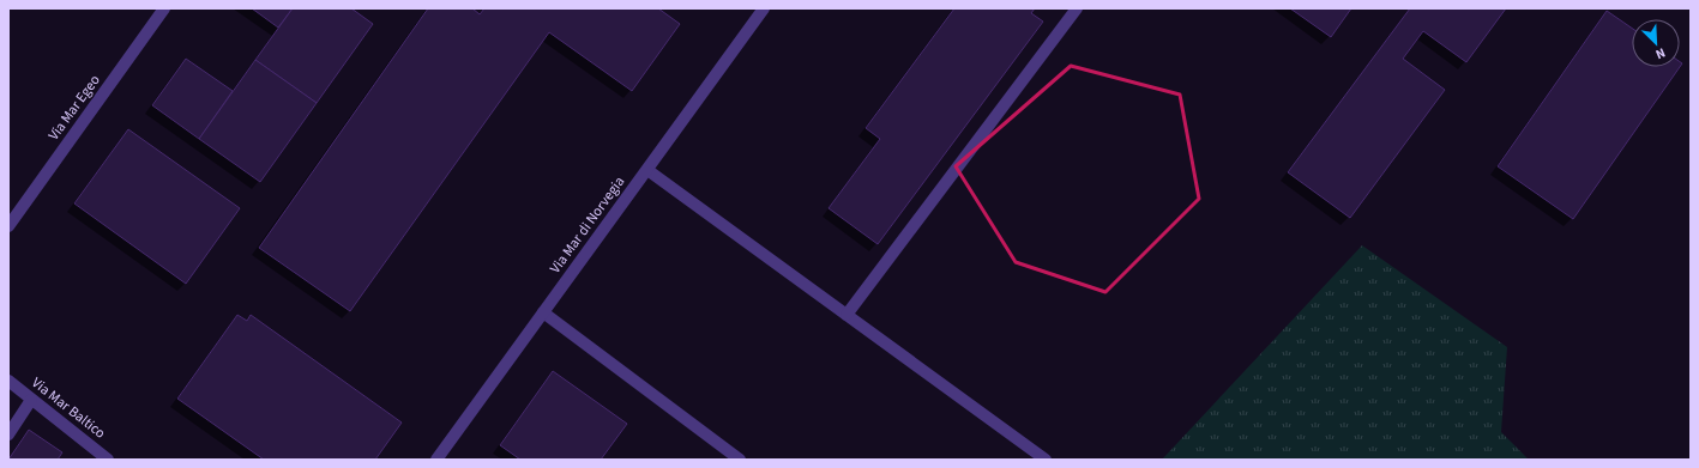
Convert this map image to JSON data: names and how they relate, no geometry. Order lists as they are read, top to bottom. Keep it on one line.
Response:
{"streets":{"street":["Via Mar Egeo","Via Mar di Norvegia","Via Mar Baltico"]},"north":"bottom right"}
